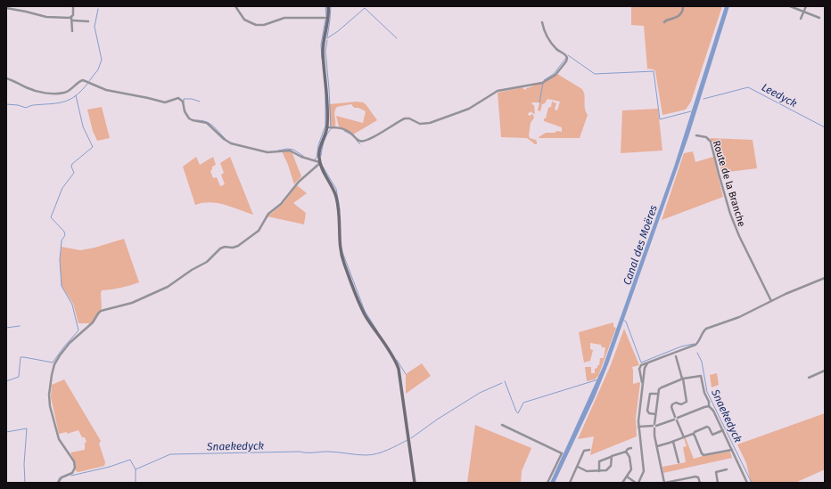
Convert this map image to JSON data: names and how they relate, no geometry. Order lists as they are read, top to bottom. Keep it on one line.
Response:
{"streets":{"street":["Route de la Branche"]},"water":["Leedyck","Canal des Moëres","Snaekedyck"]}
